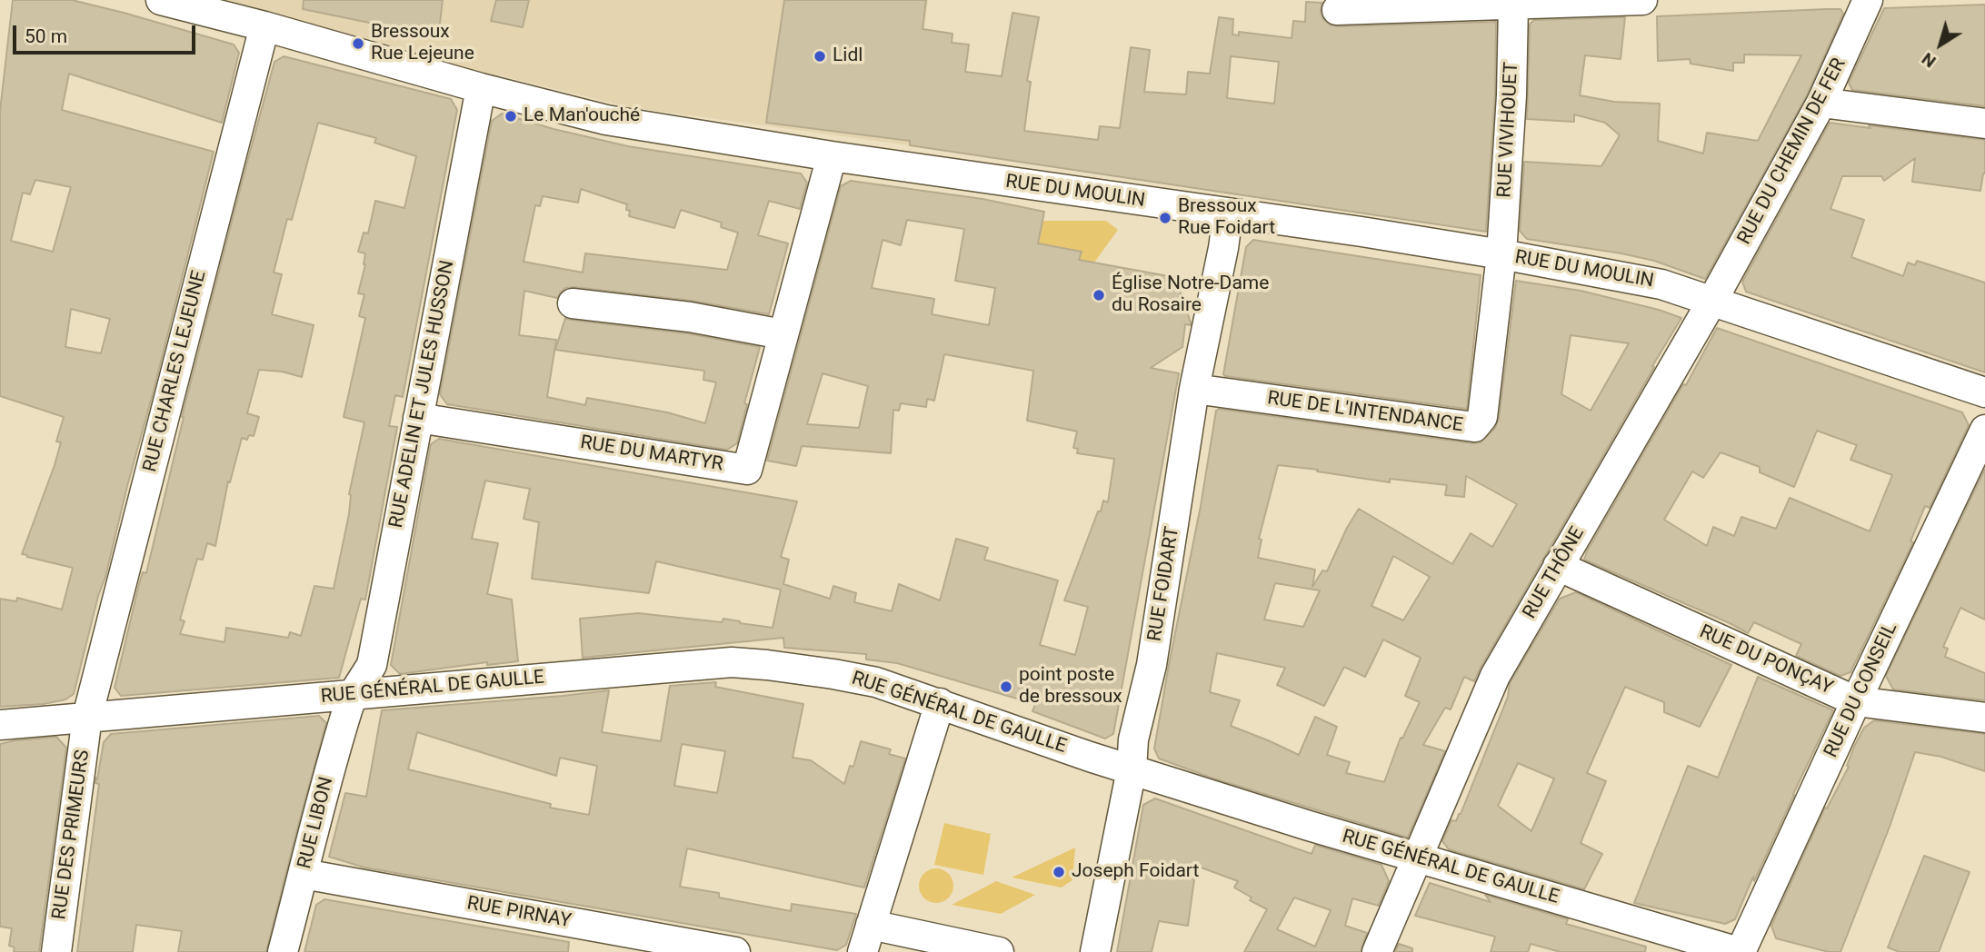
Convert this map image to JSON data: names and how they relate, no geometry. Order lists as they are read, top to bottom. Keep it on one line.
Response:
{"streets":{"street":["RUE VIVIHOUET","RUE DU CHEMIN DE FER","RUE DU MOULIN","RUE CHARLES LEJEUNE","RUE ADELIN ET JULES HUSSON","RUE DE L'INTENDANCE","RUE DU MARTYR","RUE THÔNE","RUE FOIDART","RUE DU PONÇAY","RUE GÉNÉRAL DE GAULLE","RUE DU CONSEIL","RUE LIBON","RUE DES PRIMEURS","RUE PIRNAY"]},"crossings":[["RUE VIVIHOUET","RUE DU MOULIN"],["RUE VIVIHOUET","RUE DE L'INTENDANCE"],["RUE DU CHEMIN DE FER","RUE DU MOULIN"],["RUE DU CHEMIN DE FER","RUE THÔNE"],["RUE DU MOULIN","RUE CHARLES LEJEUNE"],["RUE DU MOULIN","RUE ADELIN ET JULES HUSSON"],["RUE DU MOULIN","RUE DE L'INTENDANCE"],["RUE DU MOULIN","RUE DU MARTYR"],["RUE DU MOULIN","RUE THÔNE"],["RUE DU MOULIN","RUE FOIDART"],["RUE CHARLES LEJEUNE","RUE GÉNÉRAL DE GAULLE"],["RUE CHARLES LEJEUNE","RUE DES PRIMEURS"],["RUE ADELIN ET JULES HUSSON","RUE DU MARTYR"],["RUE ADELIN ET JULES HUSSON","RUE GÉNÉRAL DE GAULLE"],["RUE ADELIN ET JULES HUSSON","RUE LIBON"],["RUE DE L'INTENDANCE","RUE FOIDART"],["RUE THÔNE","RUE DU PONÇAY"],["RUE THÔNE","RUE GÉNÉRAL DE GAULLE"],["RUE FOIDART","RUE GÉNÉRAL DE GAULLE"],["RUE DU PONÇAY","RUE DU CONSEIL"],["RUE GÉNÉRAL DE GAULLE","RUE DU CONSEIL"],["RUE GÉNÉRAL DE GAULLE","RUE LIBON"],["RUE GÉNÉRAL DE GAULLE","RUE DES PRIMEURS"],["RUE LIBON","RUE PIRNAY"]],"places":["Bressoux Rue Lejeune","Lidl","Le Man'ouché","Bressoux Rue Foidart","Église Notre-Dame du Rosaire","point poste de bressoux","Joseph Foidart"],"scale_bar":"50 m","north":"bottom left"}
